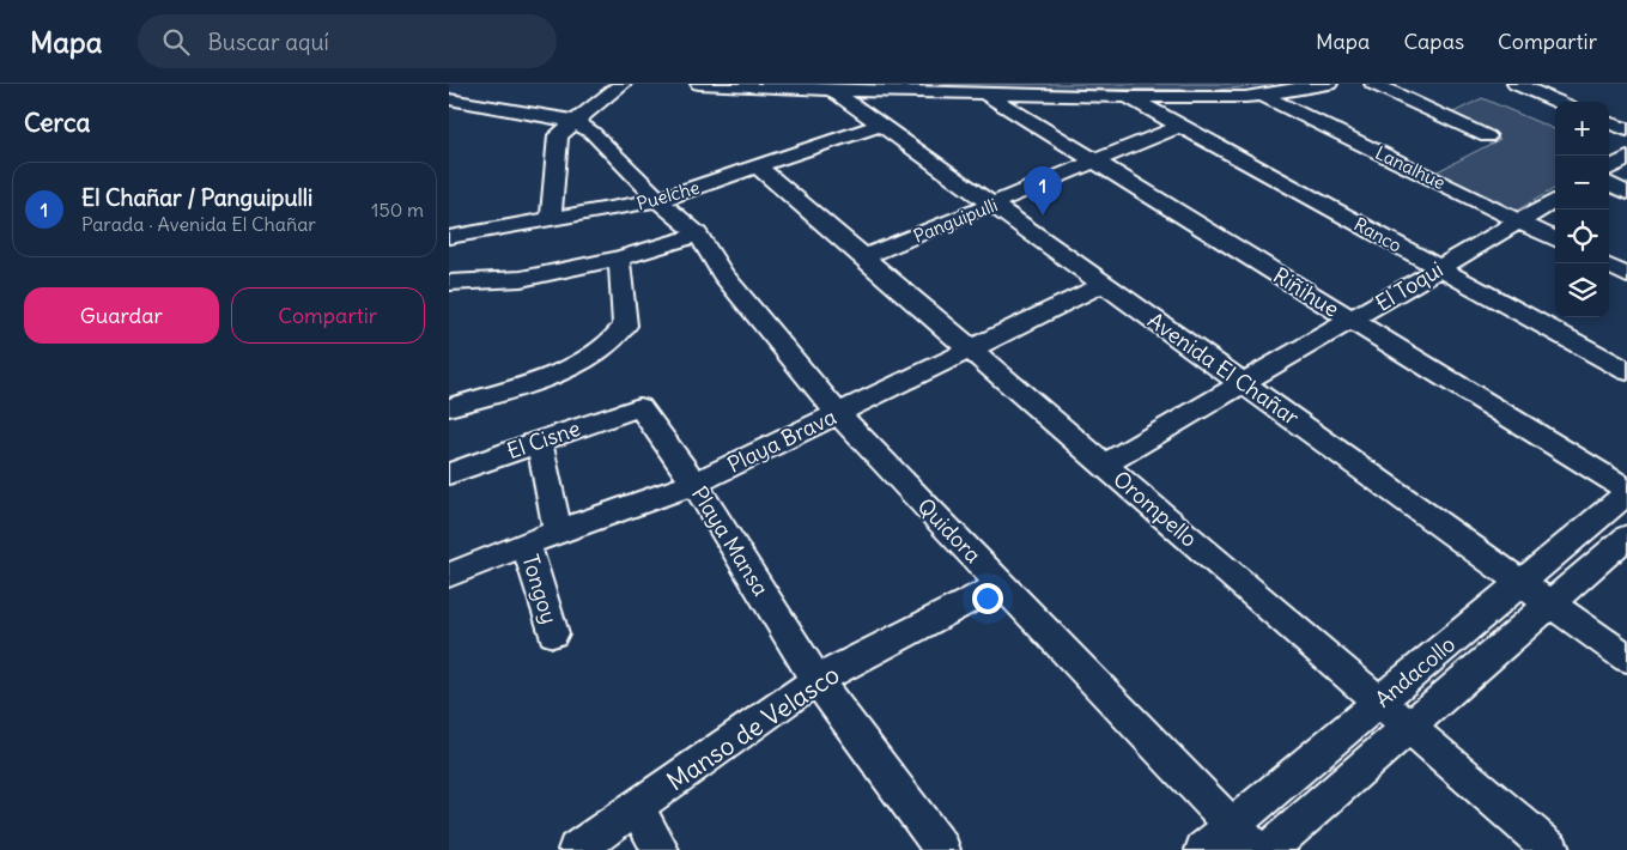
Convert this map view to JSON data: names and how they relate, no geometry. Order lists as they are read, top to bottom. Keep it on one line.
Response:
{"streets":{"street":["Lanalhue","Puelche","Panguipulli","Ranco","El Toqui","Riñihue","Avenida El Chañar","El Cisne","Playa Brava","Orompello","Quidora","Playa Mansa","Tongoy","Andacollo","Manso de Velasco"]},"crossings":[["Lanalhue","El Toqui"],["Puelche","Avenida El Chañar"],["Puelche","Orompello"],["Puelche","Quidora"],["Panguipulli","Ranco"],["Panguipulli","Riñihue"],["Panguipulli","Avenida El Chañar"],["Panguipulli","Orompello"],["Ranco","El Toqui"],["El Toqui","Riñihue"],["El Toqui","Avenida El Chañar"],["El Toqui","Orompello"],["Riñihue","Andacollo"],["Avenida El Chañar","Playa Brava"],["Avenida El Chañar","Andacollo"],["El Cisne","Playa Mansa"],["Playa Brava","Orompello"],["Playa Brava","Quidora"],["Playa Brava","Playa Mansa"],["Playa Brava","Tongoy"],["Orompello","Andacollo"],["Quidora","Andacollo"],["Quidora","Manso de Velasco"],["Playa Mansa","Manso de Velasco"]],"page":{"header":"Mapa","search":"Buscar aquí","nav":["Mapa","Capas","Compartir"],"heading":"Cerca","map_buttons":["+","−"],"list":[{"mark":"1","name":"El Chañar / Panguipulli","note":"Parada · Avenida El Chañar","value":"150 m"}],"pins":"1","buttons":["Guardar","Compartir"]}}
